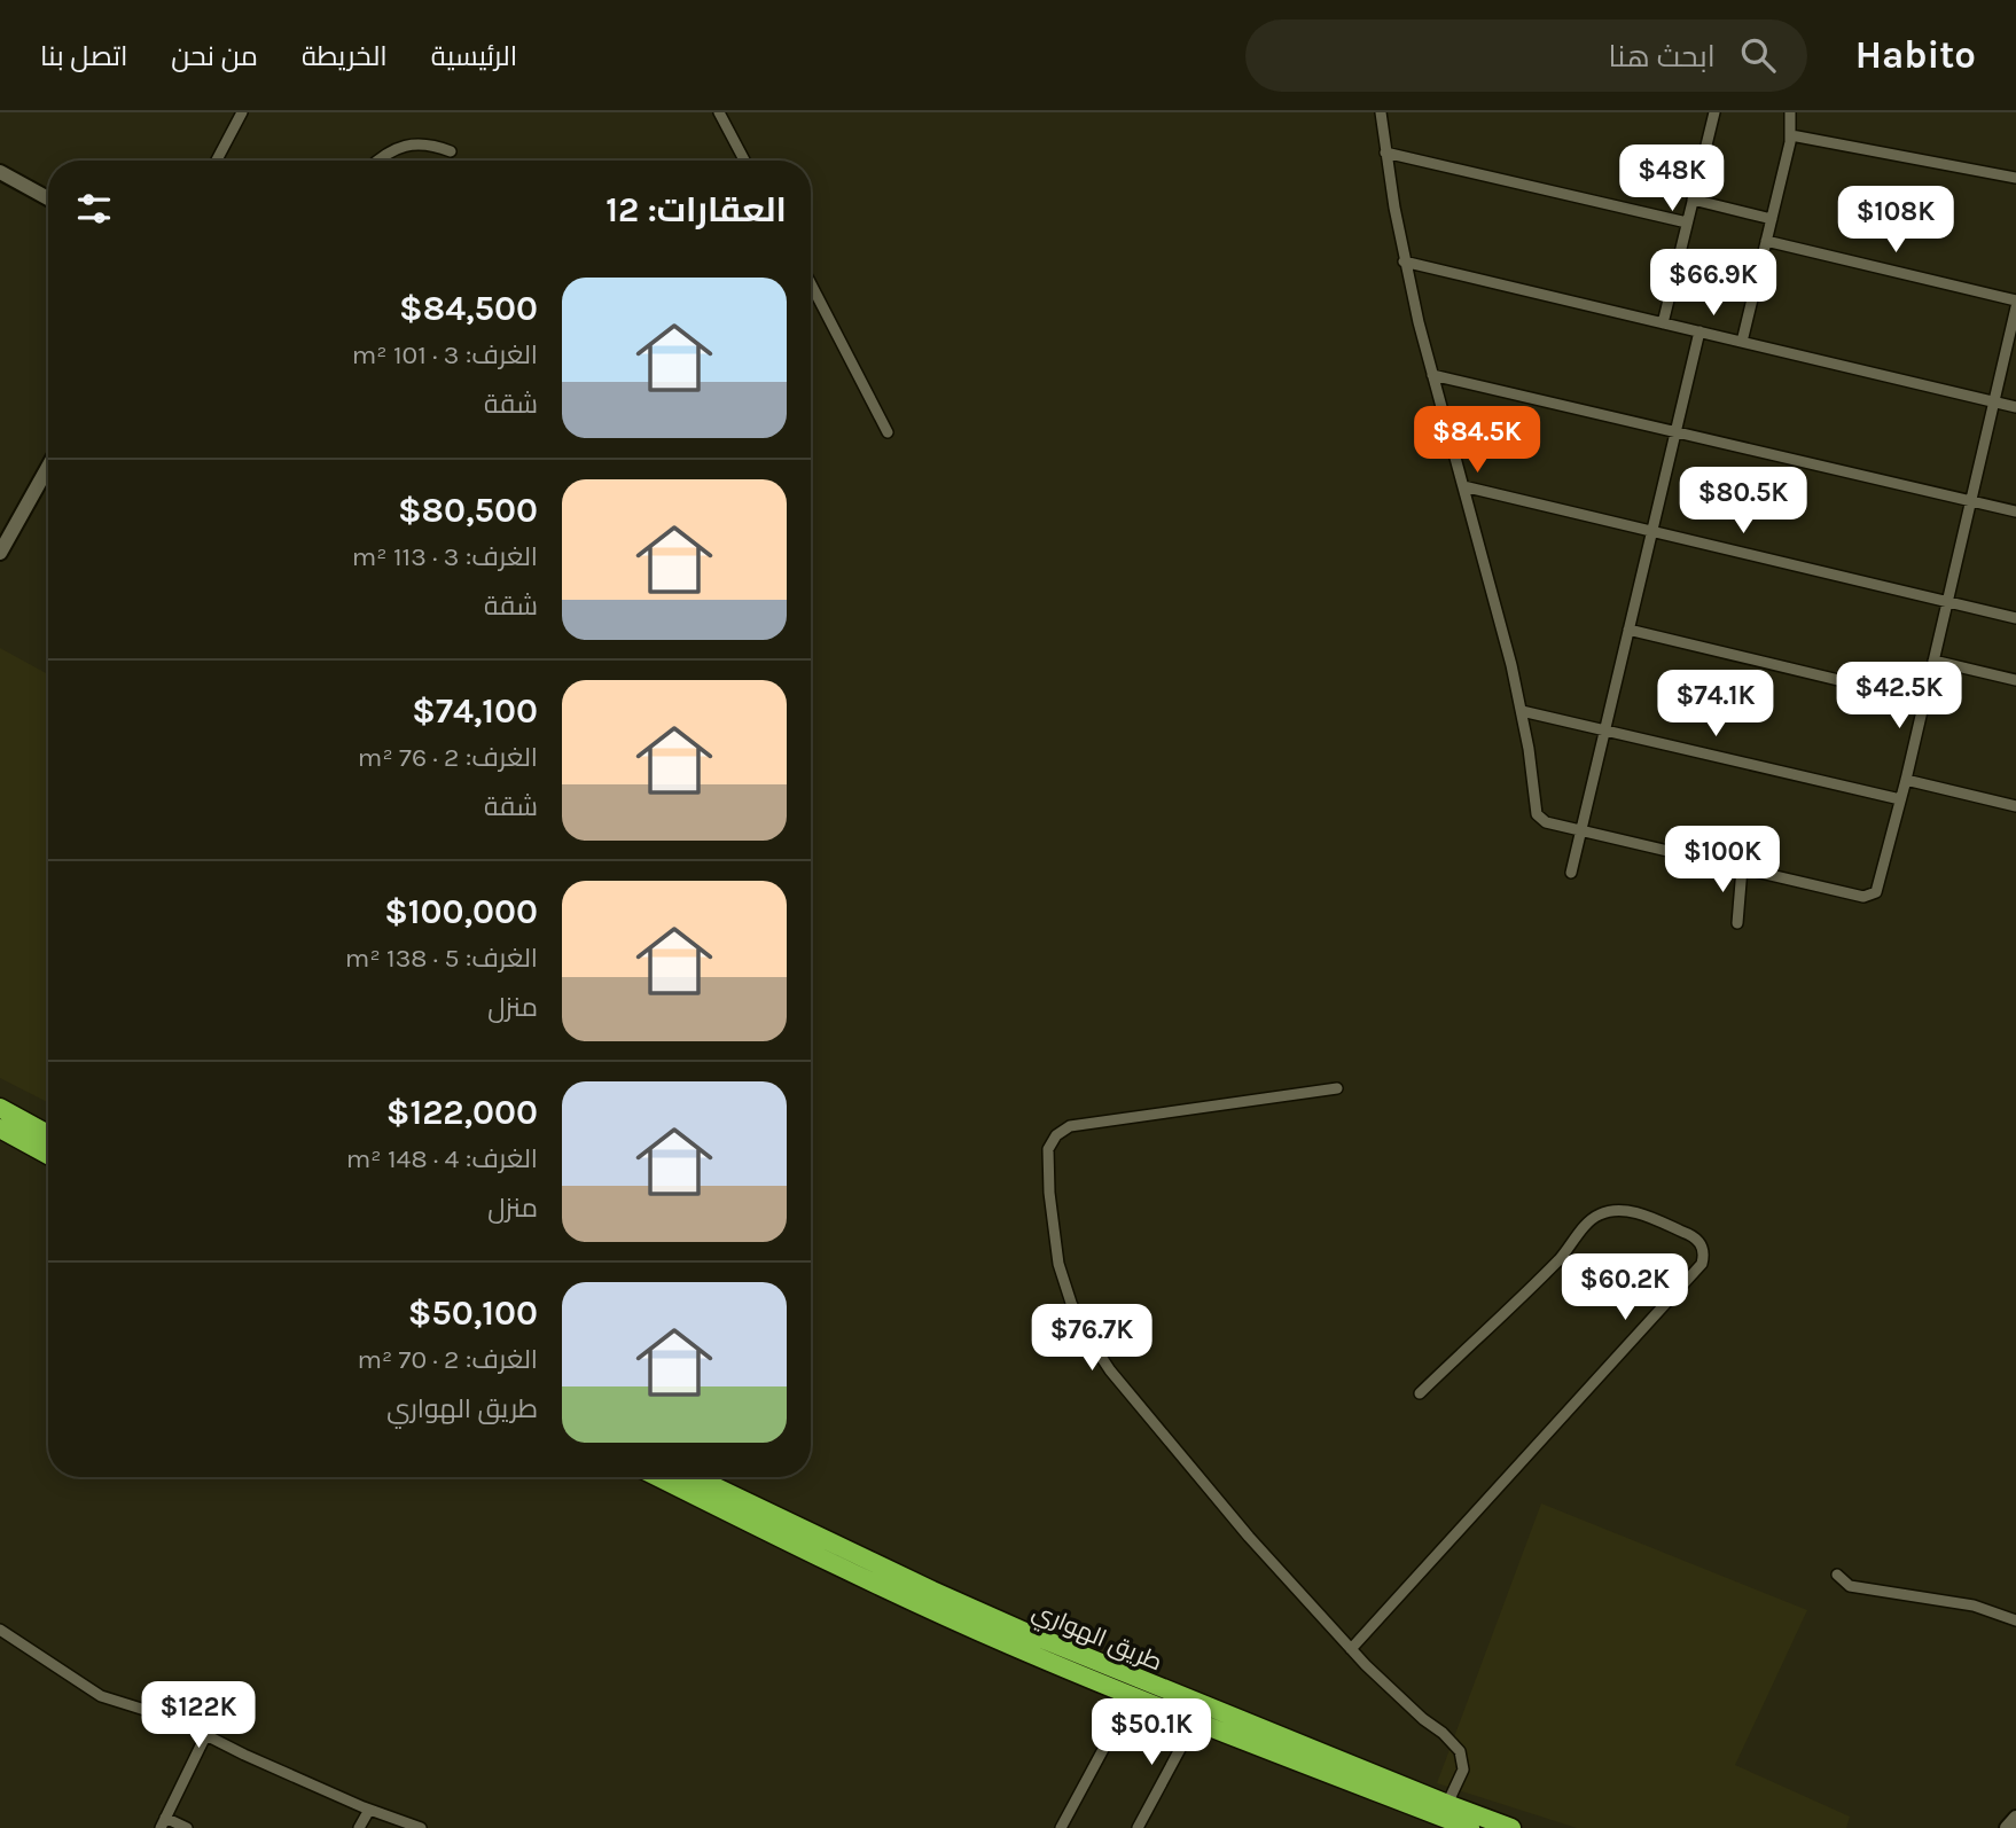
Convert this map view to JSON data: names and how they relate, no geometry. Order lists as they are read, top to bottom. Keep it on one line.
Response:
{"streets":{"highway":["طريق الهواري"]},"page":{"header":"Habito","search":"ابحث هنا","nav":["الرئيسية","الخريطة","من نحن","اتصل بنا"],"price":["$48K","$108K","$66.9K","$84.5K","$80.5K","$42.5K","$74.1K","$100K","$60.2K","$76.7K","$122K","$50.1K"],"heading":"العقارات: 12","list":[{"name":"$84,500","note":"الغرف: 3 · 101 m² · شقة"},{"name":"$80,500","note":"الغرف: 3 · 113 m² · شقة"},{"name":"$74,100","note":"الغرف: 2 · 76 m² · شقة"},{"name":"$100,000","note":"الغرف: 5 · 138 m² · منزل"},{"name":"$122,000","note":"الغرف: 4 · 148 m² · منزل"},{"name":"$50,100","note":"الغرف: 2 · 70 m² · طريق الهواري"}]}}
